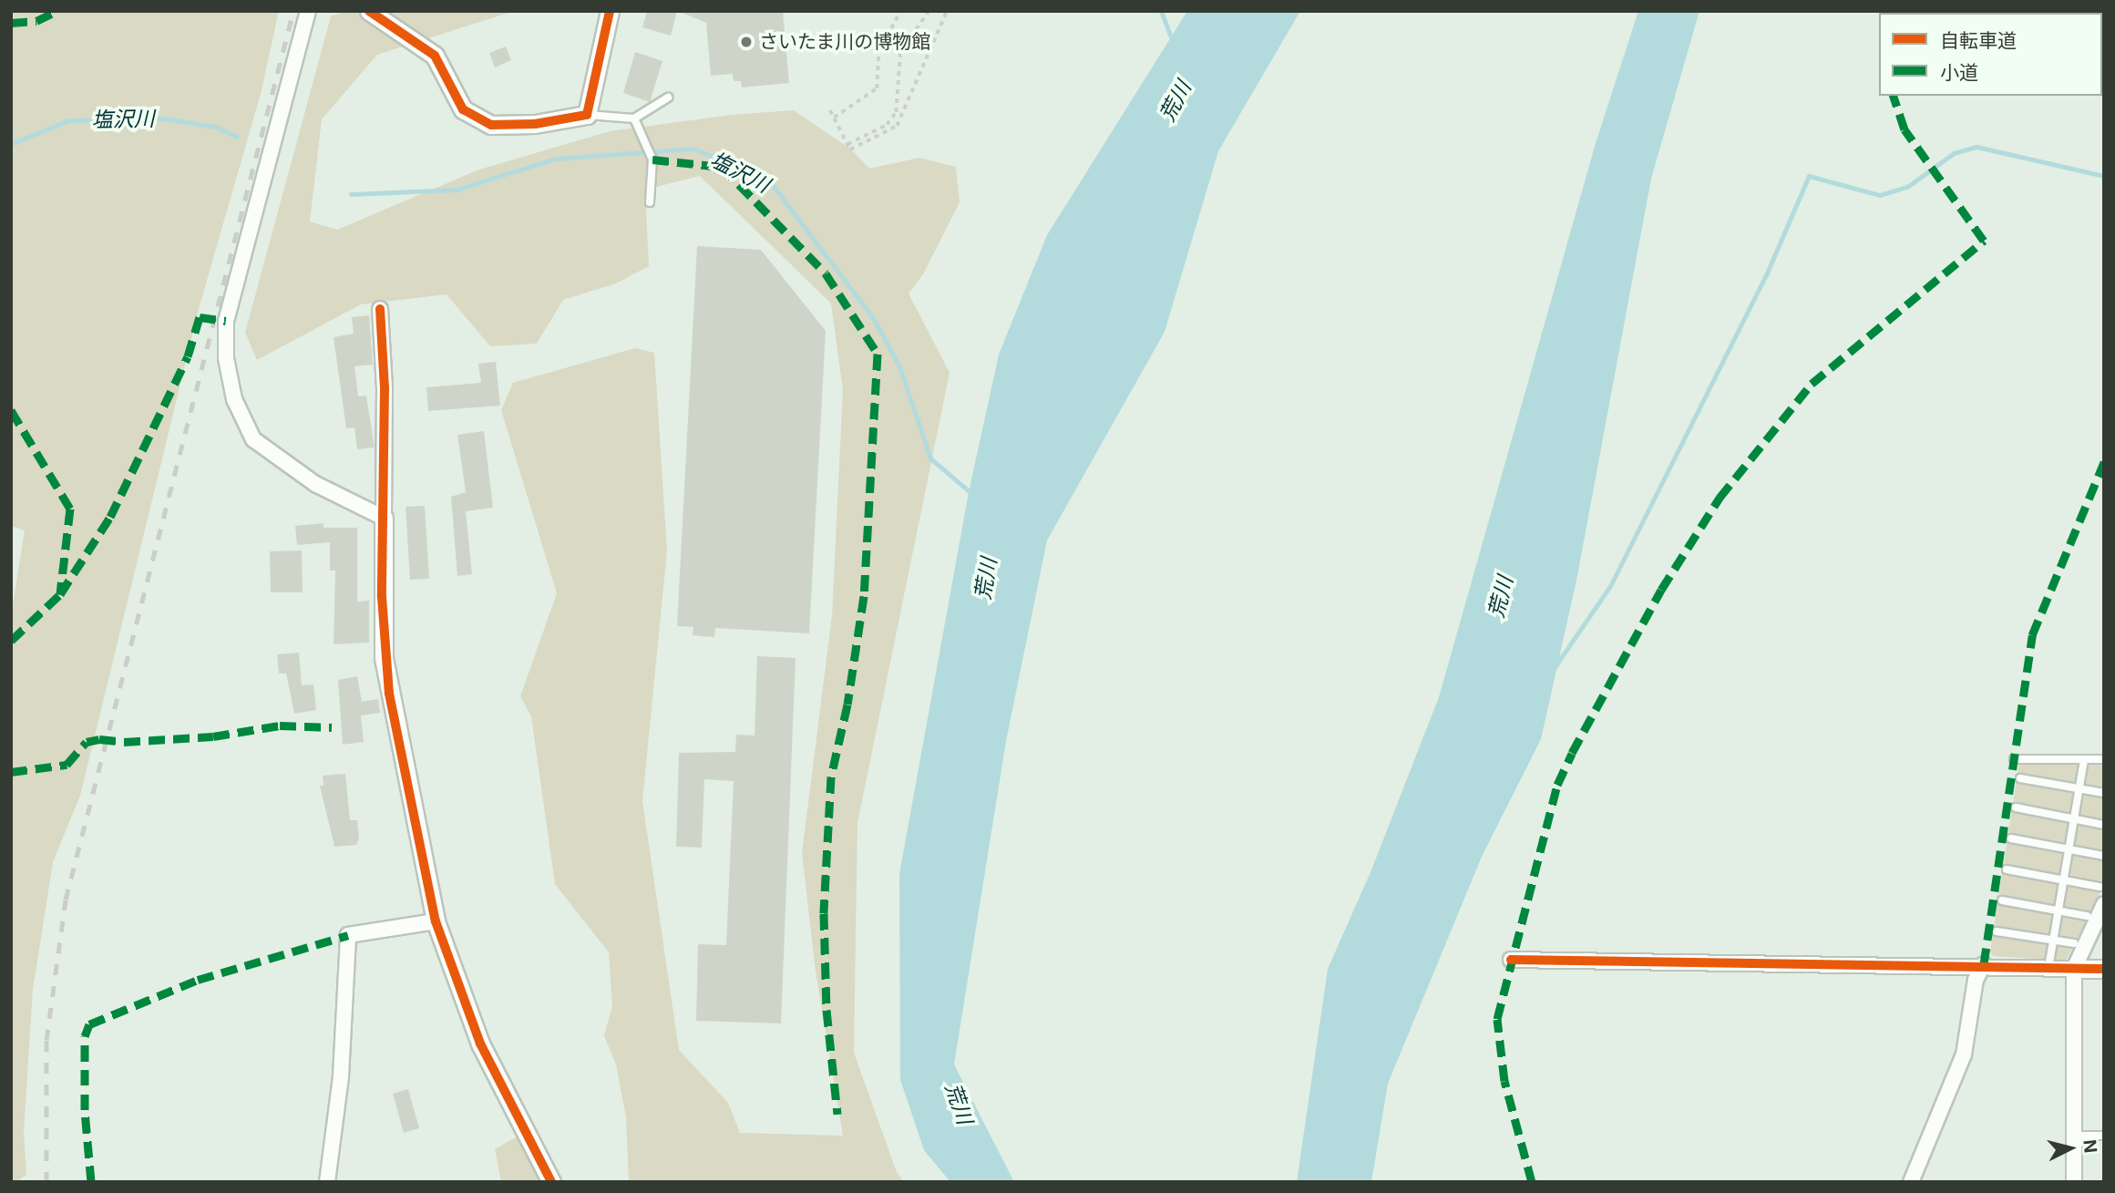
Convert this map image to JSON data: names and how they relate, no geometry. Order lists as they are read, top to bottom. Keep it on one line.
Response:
{"water":["荒川","塩沢川"],"places":["さいたま川の博物館"],"legend":["自転車道","小道"],"north":"right"}
